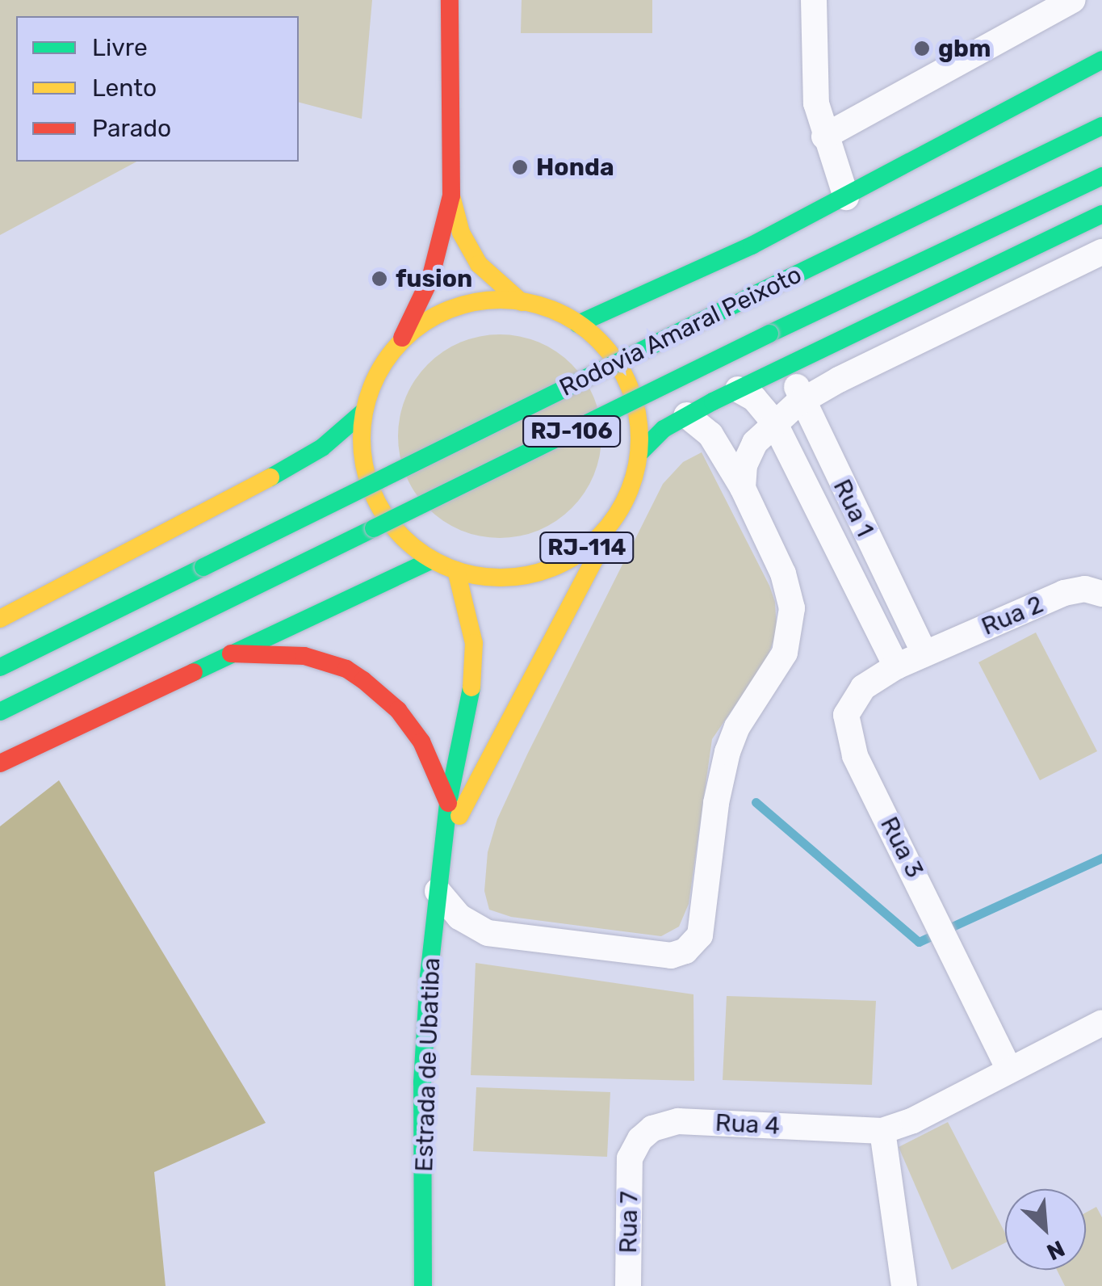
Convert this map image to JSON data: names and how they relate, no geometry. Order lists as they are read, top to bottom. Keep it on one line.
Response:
{"streets":{"main road":["Rodovia Amaral Peixoto","RJ-106","RJ-114","Estrada de Ubatiba"],"street":["Rua 1","Rua 2","Rua 3","Rua 4","Rua 7"]},"crossings":[["Rua 1","Rua 2"],["Rua 1","Rua 3"],["RJ-114","Estrada de Ubatiba"],["Rua 2","Rua 3"],["Rua 4","Rua 7"]],"places":["gbm","Honda","fusion"],"legend":["Livre","Lento","Parado"],"north":"bottom right"}
